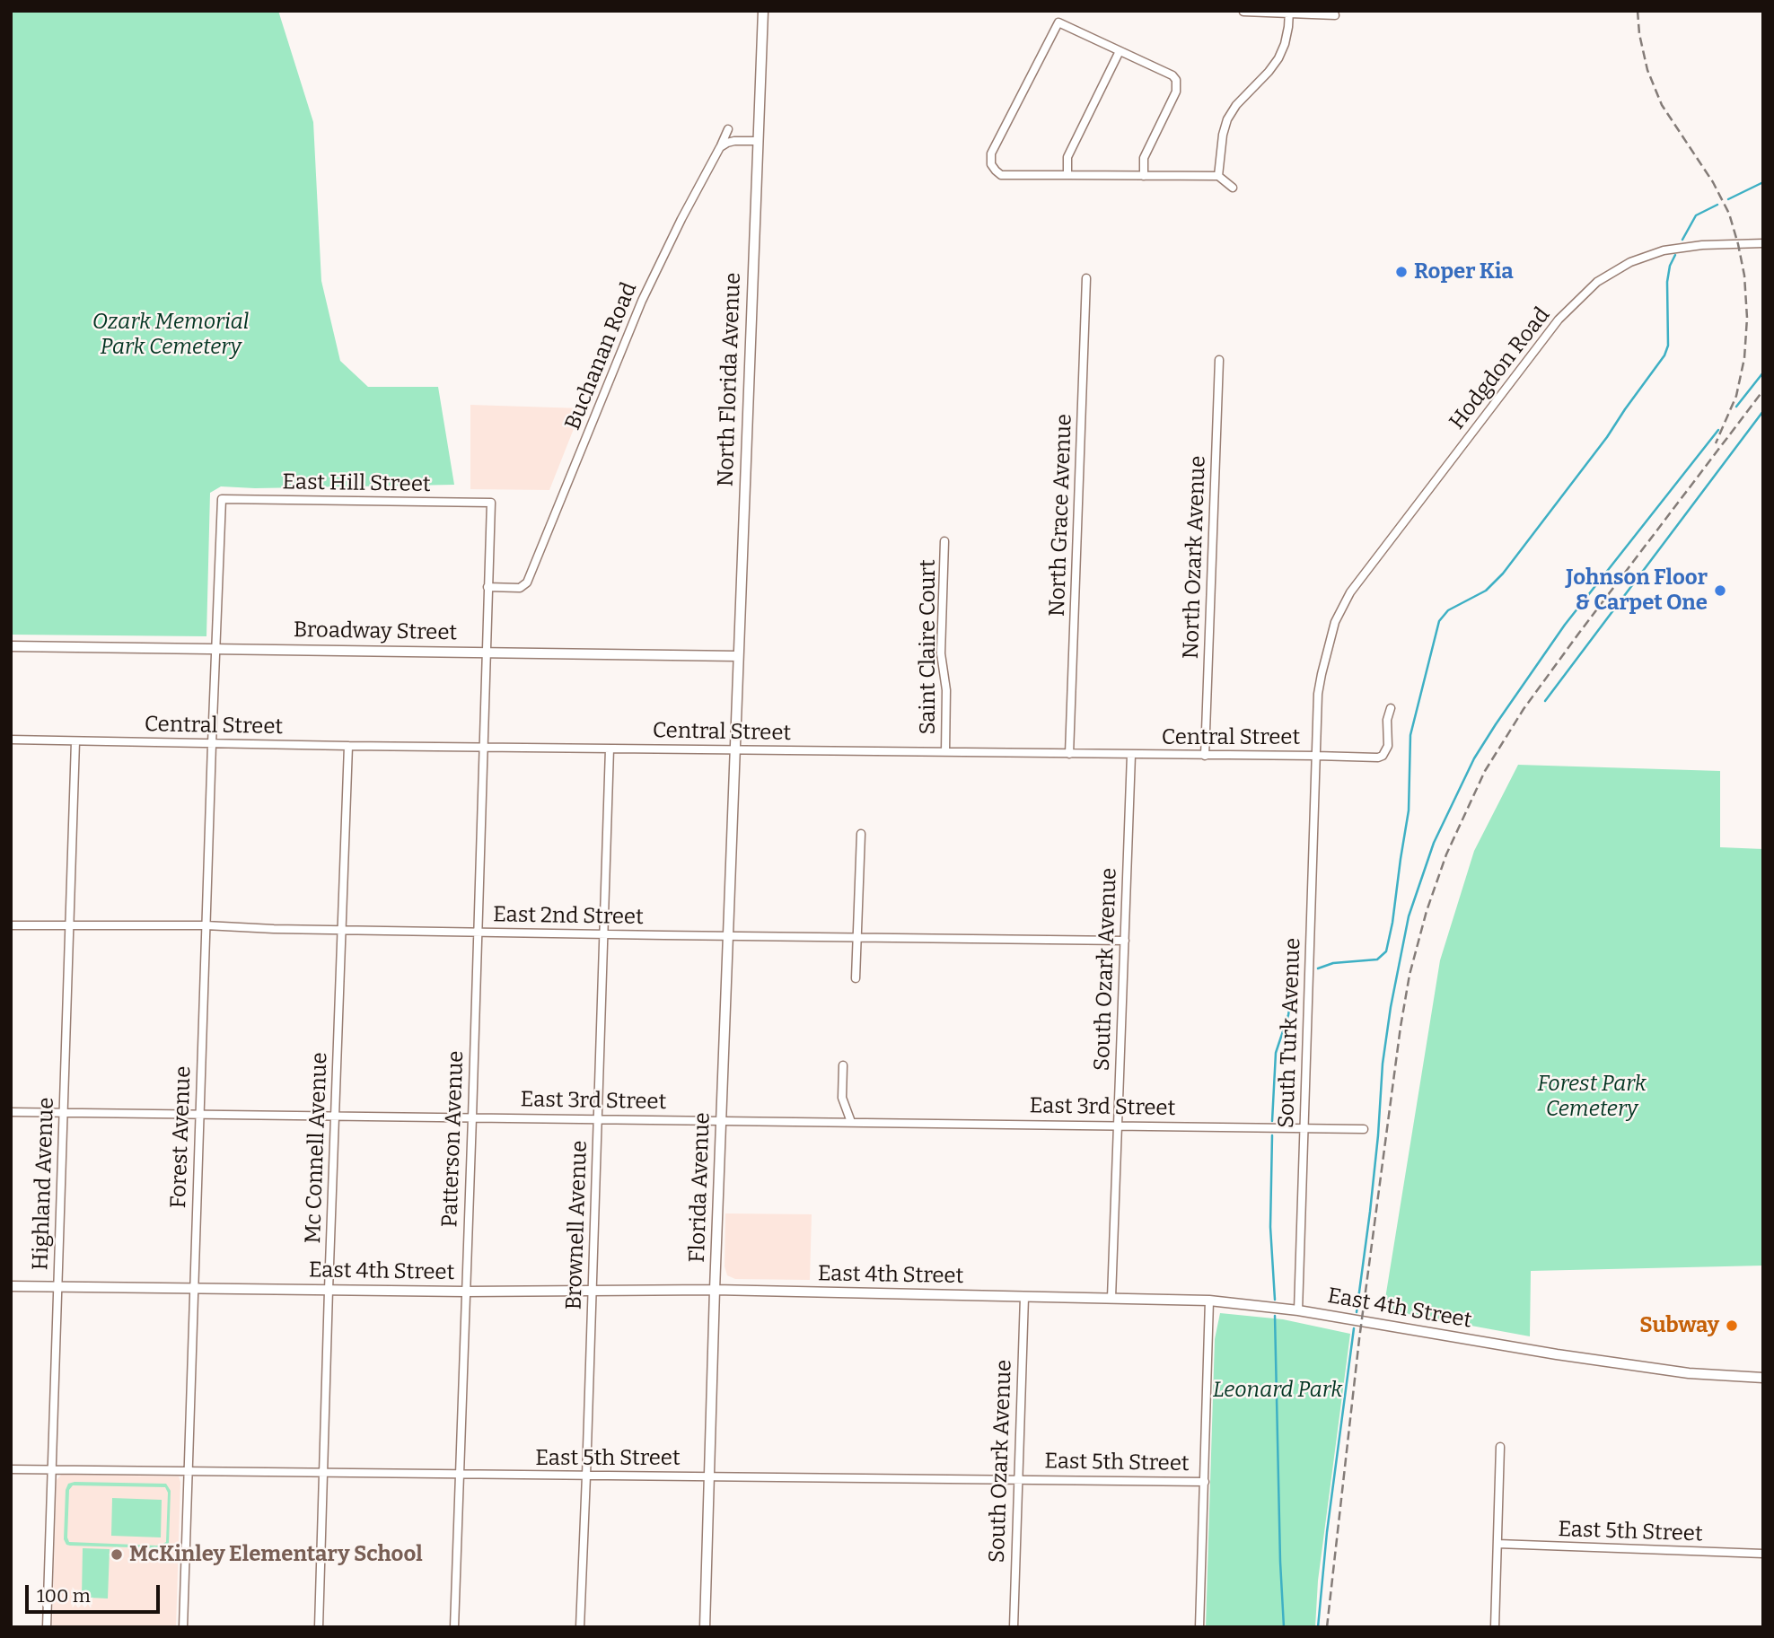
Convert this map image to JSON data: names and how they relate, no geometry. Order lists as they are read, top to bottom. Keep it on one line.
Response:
{"streets":{"street":["Buchanan Road","Hodgdon Road","North Florida Avenue","East Hill Street","North Grace Avenue","North Ozark Avenue","Broadway Street","Saint Claire Court","Central Street","East 2nd Street","South Ozark Avenue","South Turk Avenue","East 3rd Street","Forest Avenue","Patterson Avenue","Mc Connell Avenue","Highland Avenue","Florida Avenue","Brownell Avenue","East 4th Street","East 5th Street"]},"crossings":[["Buchanan Road","Patterson Avenue"],["Hodgdon Road","Central Street"],["Hodgdon Road","South Turk Avenue"],["North Florida Avenue","Broadway Street"],["North Florida Avenue","Central Street"],["North Florida Avenue","Florida Avenue"],["East Hill Street","Forest Avenue"],["East Hill Street","Patterson Avenue"],["North Grace Avenue","Central Street"],["North Ozark Avenue","Central Street"],["Broadway Street","Forest Avenue"],["Broadway Street","Patterson Avenue"],["Saint Claire Court","Central Street"],["Central Street","South Ozark Avenue"],["Central Street","South Turk Avenue"],["Central Street","Forest Avenue"],["Central Street","Patterson Avenue"],["Central Street","Mc Connell Avenue"],["Central Street","Highland Avenue"],["Central Street","Florida Avenue"],["Central Street","Brownell Avenue"],["East 2nd Street","South Ozark Avenue"],["East 2nd Street","Forest Avenue"],["East 2nd Street","Patterson Avenue"],["East 2nd Street","Mc Connell Avenue"],["East 2nd Street","Highland Avenue"],["East 2nd Street","Florida Avenue"],["East 2nd Street","Brownell Avenue"],["South Ozark Avenue","East 3rd Street"],["South Ozark Avenue","East 4th Street"],["South Ozark Avenue","East 5th Street"],["South Turk Avenue","East 3rd Street"],["South Turk Avenue","East 4th Street"],["East 3rd Street","Forest Avenue"],["East 3rd Street","Patterson Avenue"],["East 3rd Street","Mc Connell Avenue"],["East 3rd Street","Highland Avenue"],["East 3rd Street","Florida Avenue"],["East 3rd Street","Brownell Avenue"],["Forest Avenue","East 4th Street"],["Forest Avenue","East 5th Street"],["Patterson Avenue","East 4th Street"],["Patterson Avenue","East 5th Street"],["Mc Connell Avenue","East 4th Street"],["Mc Connell Avenue","East 5th Street"],["Highland Avenue","East 4th Street"],["Highland Avenue","East 5th Street"],["Florida Avenue","East 4th Street"],["Florida Avenue","East 5th Street"],["Brownell Avenue","East 4th Street"],["Brownell Avenue","East 5th Street"]],"parks":["Ozark Memorial Park Cemetery","Forest Park Cemetery","Leonard Park"],"places":["Roper Kia","Johnson Floor & Carpet One","Subway","McKinley Elementary School"],"scale_bar":"100 m"}
